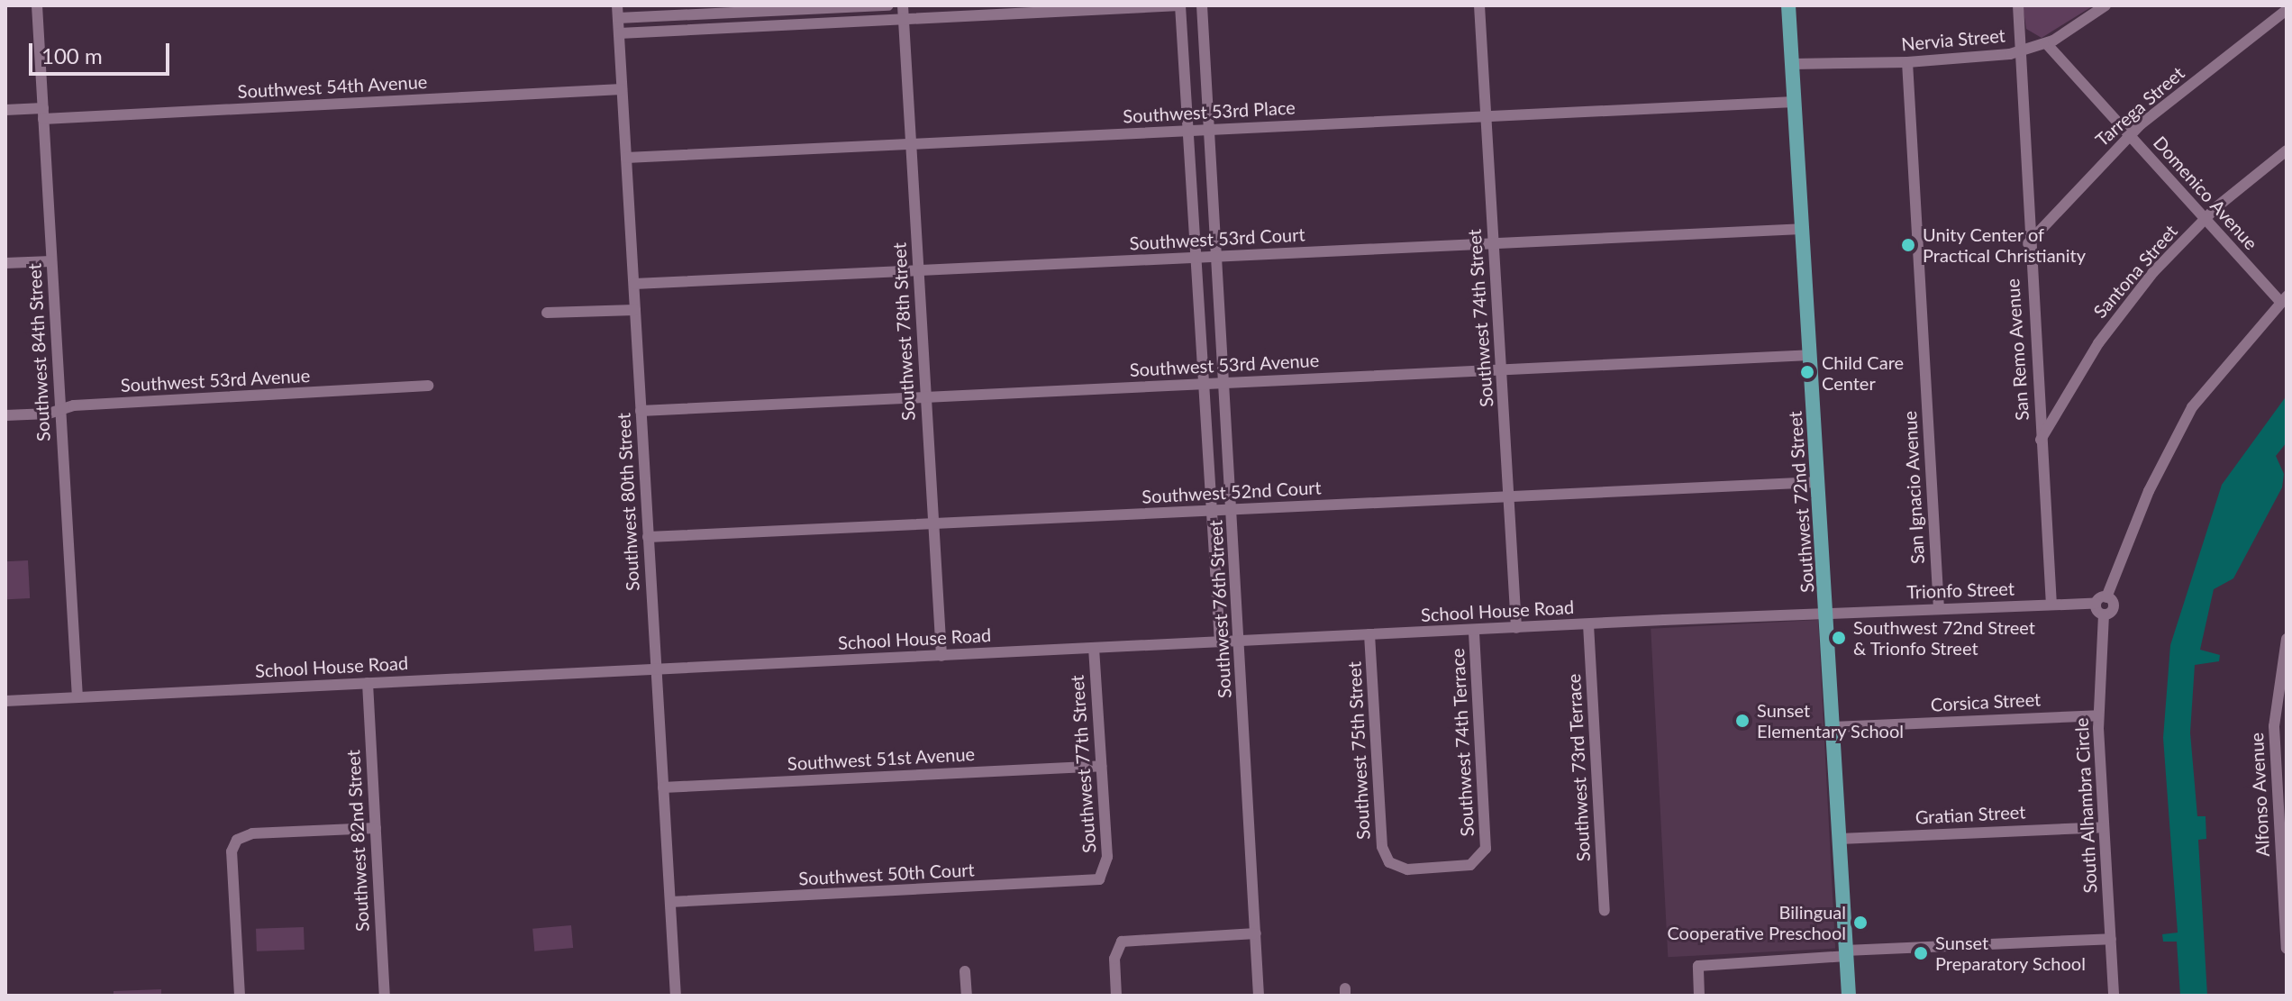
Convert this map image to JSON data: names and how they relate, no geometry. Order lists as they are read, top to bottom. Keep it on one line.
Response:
{"streets":{"main road":["Southwest 72nd Street"],"street":["Nervia Street","Southwest 54th Avenue","Tarrega Street","Southwest 53rd Place","Domenico Avenue","Southwest 53rd Court","Santona Street","Southwest 74th Street","Southwest 78th Street","San Remo Avenue","Southwest 84th Street","Southwest 53rd Avenue","San Ignacio Avenue","Southwest 52nd Court","Southwest 80th Street","Trionfo Street","Southwest 76th Street","School House Road","Corsica Street","Southwest 74th Terrace","Southwest 75th Street","Southwest 51st Avenue","Southwest 77th Street","Southwest 73rd Terrace","Alfonso Avenue","South Alhambra Circle","Gratian Street","Southwest 82nd Street","Southwest 50th Court"]},"crossings":[["Nervia Street","Domenico Avenue"],["Nervia Street","San Remo Avenue"],["Nervia Street","San Ignacio Avenue"],["Nervia Street","Southwest 72nd Street"],["Southwest 54th Avenue","Southwest 84th Street"],["Southwest 54th Avenue","Southwest 80th Street"],["Tarrega Street","Domenico Avenue"],["Tarrega Street","San Remo Avenue"],["Southwest 53rd Place","Southwest 74th Street"],["Southwest 53rd Place","Southwest 78th Street"],["Southwest 53rd Place","Southwest 80th Street"],["Southwest 53rd Place","Southwest 72nd Street"],["Southwest 53rd Place","Southwest 76th Street"],["Domenico Avenue","Santona Street"],["Southwest 53rd Court","Southwest 74th Street"],["Southwest 53rd Court","Southwest 78th Street"],["Southwest 53rd Court","Southwest 80th Street"],["Southwest 53rd Court","Southwest 72nd Street"],["Southwest 53rd Court","Southwest 76th Street"],["Santona Street","San Remo Avenue"],["Southwest 74th Street","Southwest 53rd Avenue"],["Southwest 74th Street","Southwest 52nd Court"],["Southwest 74th Street","School House Road"],["Southwest 78th Street","Southwest 53rd Avenue"],["Southwest 78th Street","Southwest 52nd Court"],["Southwest 78th Street","School House Road"],["San Remo Avenue","Trionfo Street"],["Southwest 84th Street","Southwest 53rd Avenue"],["Southwest 84th Street","School House Road"],["Southwest 53rd Avenue","Southwest 80th Street"],["Southwest 53rd Avenue","Southwest 72nd Street"],["Southwest 53rd Avenue","Southwest 76th Street"],["San Ignacio Avenue","Trionfo Street"],["Southwest 52nd Court","Southwest 80th Street"],["Southwest 52nd Court","Southwest 72nd Street"],["Southwest 52nd Court","Southwest 76th Street"],["Southwest 80th Street","School House Road"],["Southwest 80th Street","Southwest 51st Avenue"],["Southwest 80th Street","Southwest 50th Court"],["Southwest 72nd Street","Trionfo Street"],["Southwest 72nd Street","School House Road"],["Southwest 72nd Street","Corsica Street"],["Southwest 72nd Street","Gratian Street"],["Trionfo Street","School House Road"],["Southwest 76th Street","School House Road"],["School House Road","Southwest 74th Terrace"],["School House Road","Southwest 75th Street"],["School House Road","Southwest 77th Street"],["School House Road","Southwest 73rd Terrace"],["School House Road","Southwest 82nd Street"],["Corsica Street","South Alhambra Circle"],["Southwest 74th Terrace","Southwest 75th Street"],["Southwest 51st Avenue","Southwest 77th Street"],["Southwest 77th Street","Southwest 50th Court"],["South Alhambra Circle","Gratian Street"]],"places":["Unity Center of Practical Christianity","Child Care Center","Southwest 72nd Street & Trionfo Street","Sunset Elementary School","Bilingual Cooperative Preschool","Sunset Preparatory School"],"scale_bar":"100 m"}
